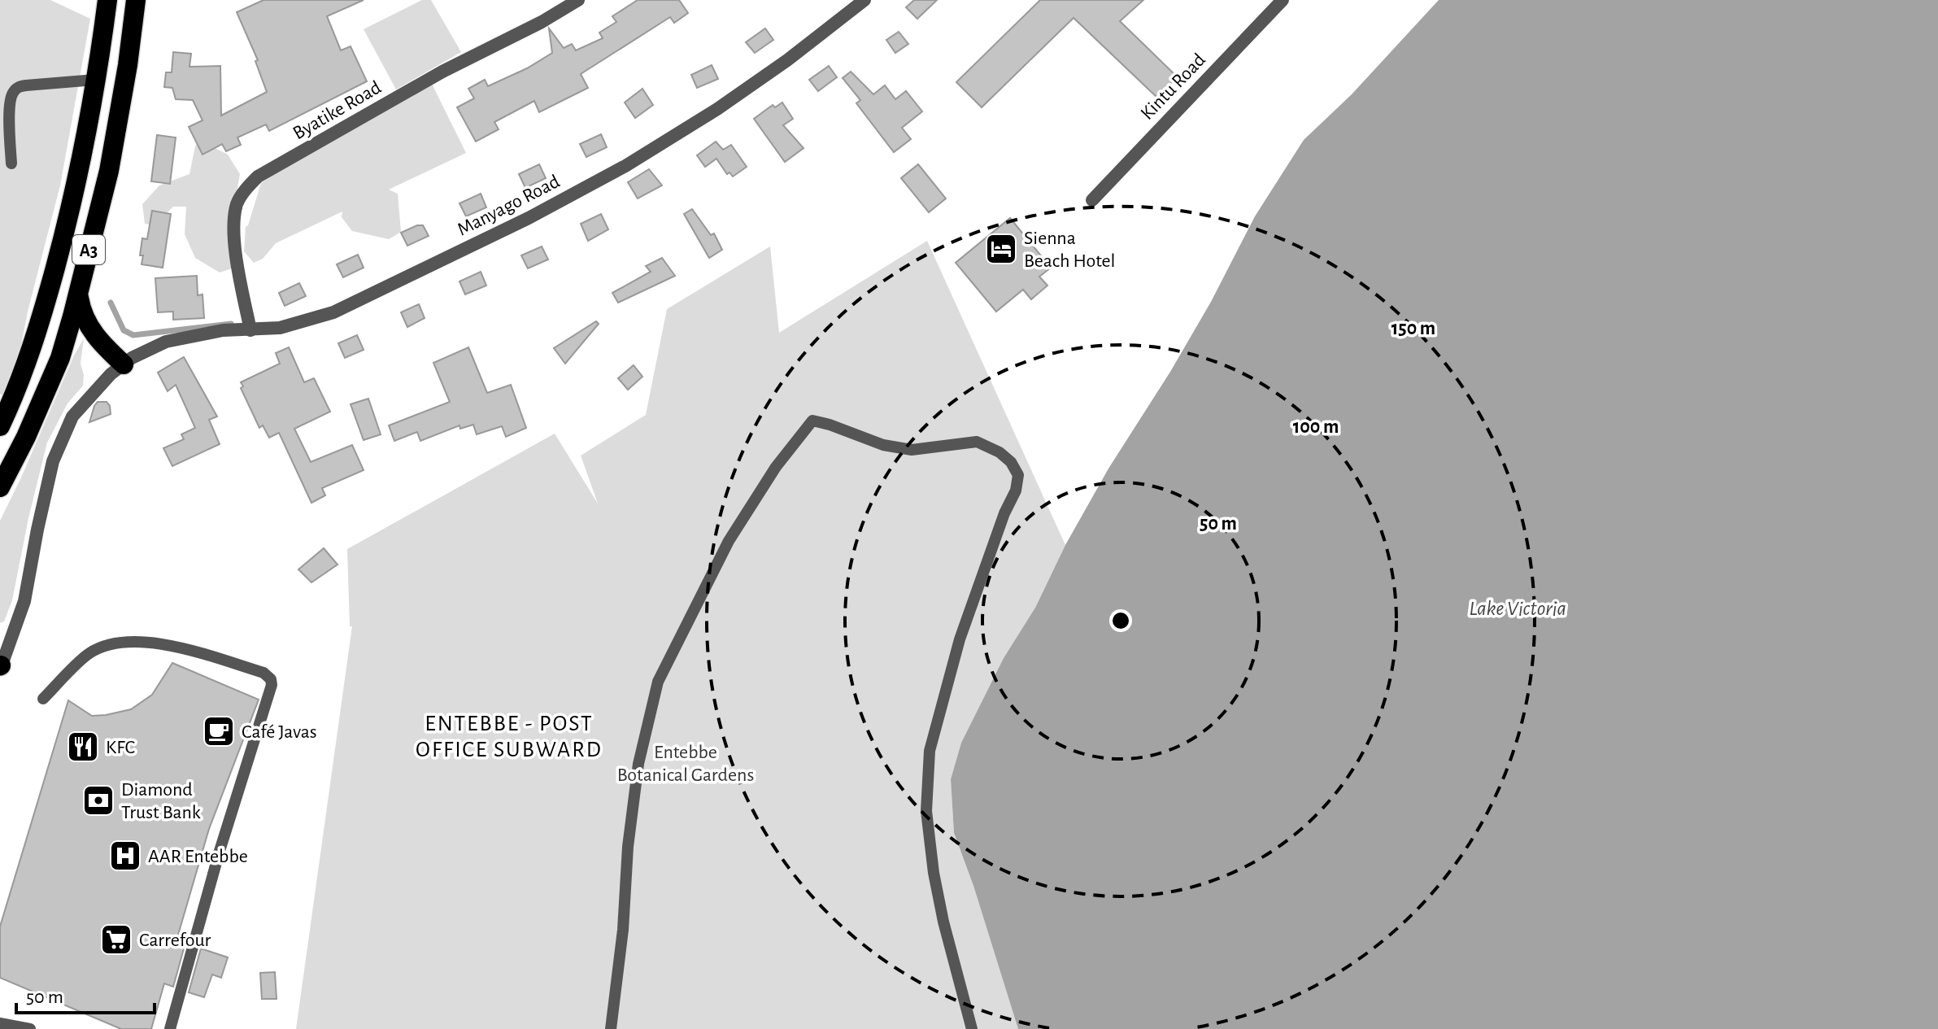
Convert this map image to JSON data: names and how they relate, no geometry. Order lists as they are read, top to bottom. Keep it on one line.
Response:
{"streets":{"highway":["A3"],"street":["Kintu Road","Byatike Road","Manyago Road"]},"crossings":[["Byatike Road","Manyago Road"]],"districts":["ENTEBBE - POST OFFICE SUBWARD"],"water":["Lake Victoria"],"parks":["Entebbe Botanical Gardens"],"places":{"hotel":["Sienna Beach Hotel"],"cafe":["Café Javas"],"restaurant":["KFC"],"bank":["Diamond Trust Bank"],"hospital":["AAR Entebbe"],"supermarket":["Carrefour"]},"scale_bar":"50 m","rings":["150 m","100 m","50 m"]}
